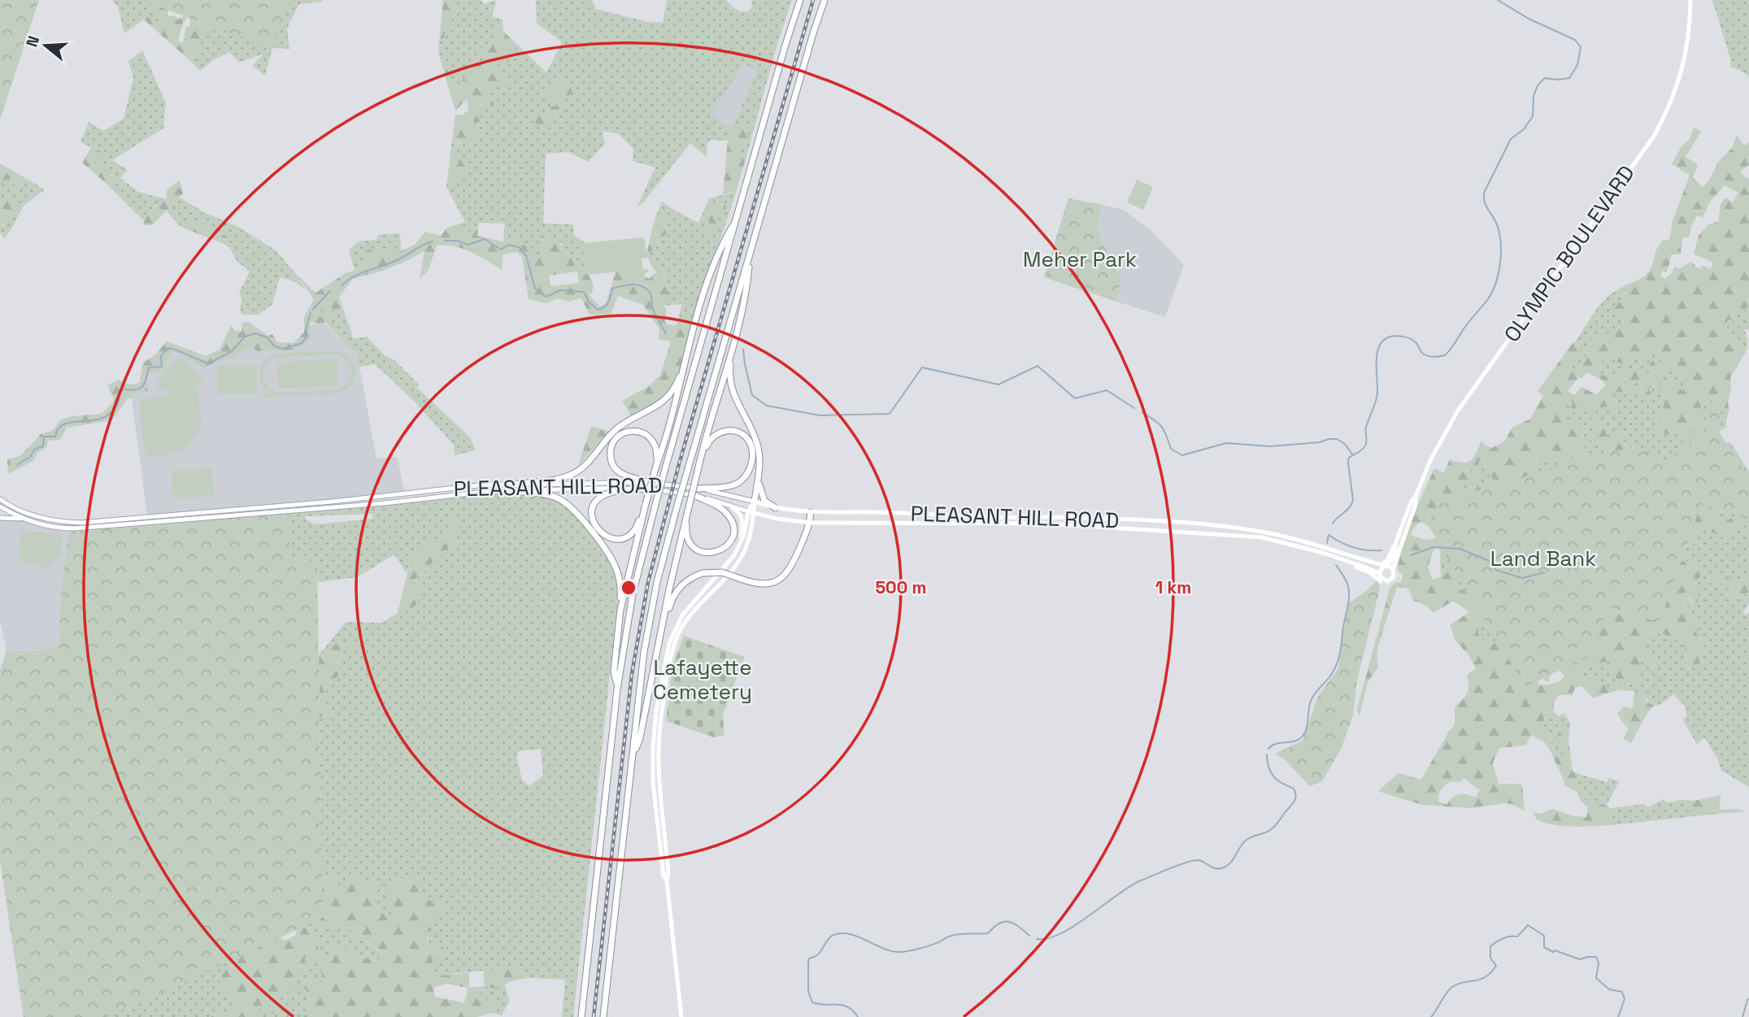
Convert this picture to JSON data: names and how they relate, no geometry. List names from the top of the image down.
{
  "streets": {
    "main road": ["OLYMPIC BOULEVARD", "PLEASANT HILL ROAD"]
  },
  "crossings": [
    ["OLYMPIC BOULEVARD", "PLEASANT HILL ROAD"]
  ],
  "parks": ["Meher Park", "Land Bank", "Lafayette Cemetery"],
  "north": "left",
  "rings": ["500 m", "1 km"]
}
